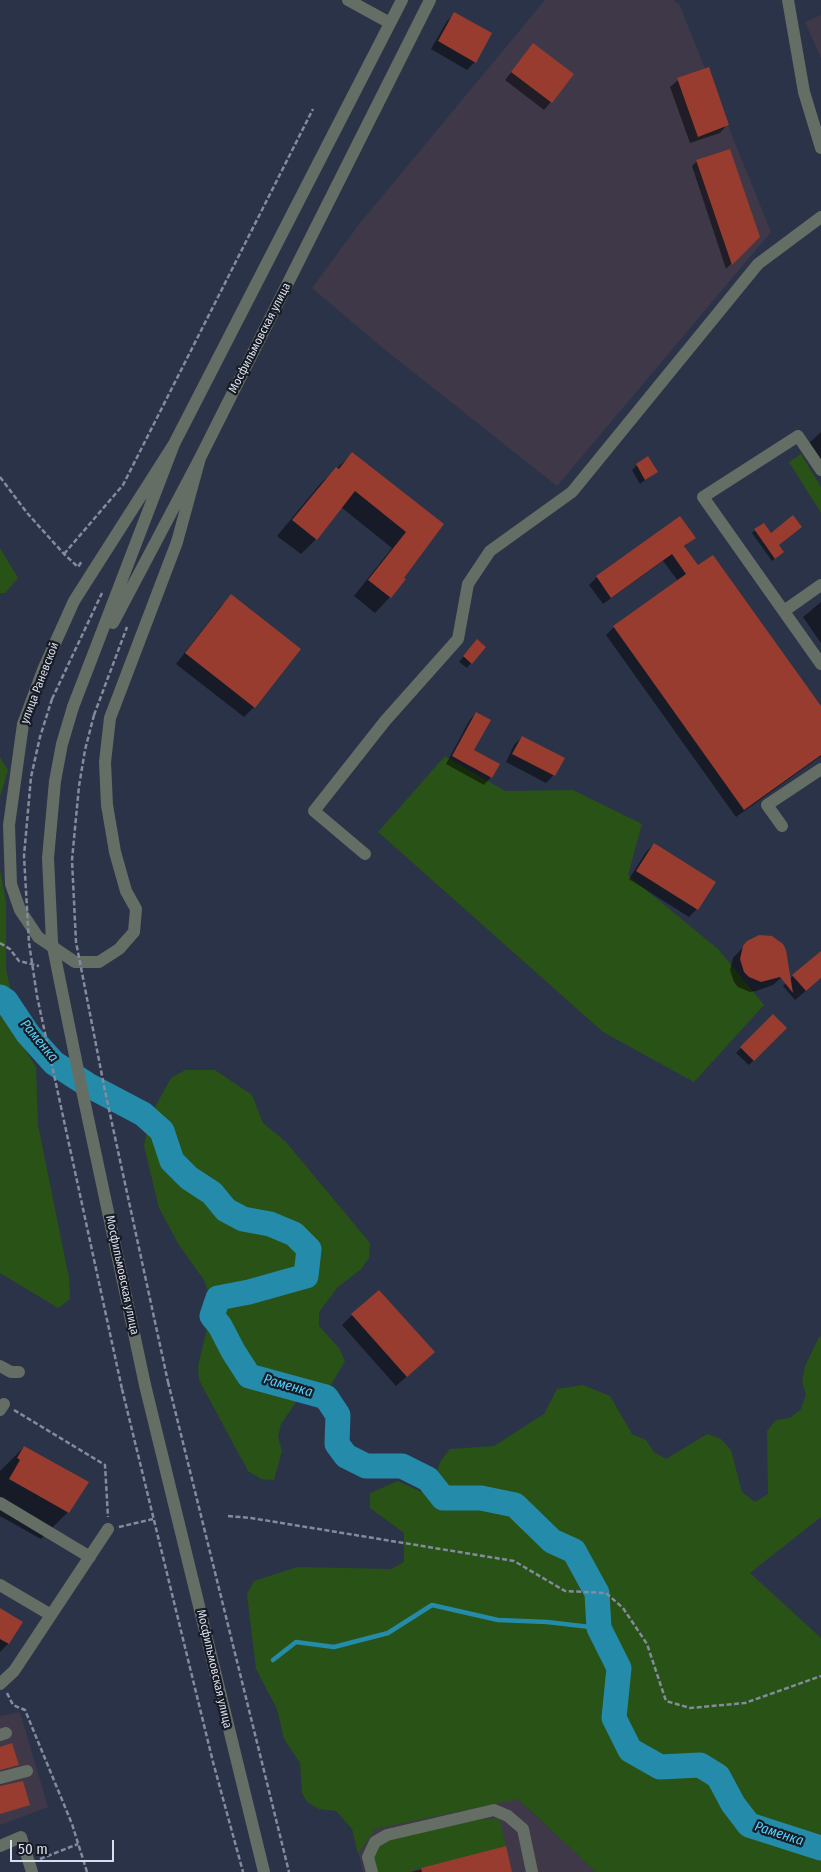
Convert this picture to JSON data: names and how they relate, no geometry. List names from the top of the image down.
{
  "streets": {
    "street": ["Мосфильмовская улица", "улица Раневской"]
  },
  "crossings": [
    ["Мосфильмовская улица", "улица Раневской"]
  ],
  "water": ["Раменка"],
  "scale_bar": "50 m"
}
